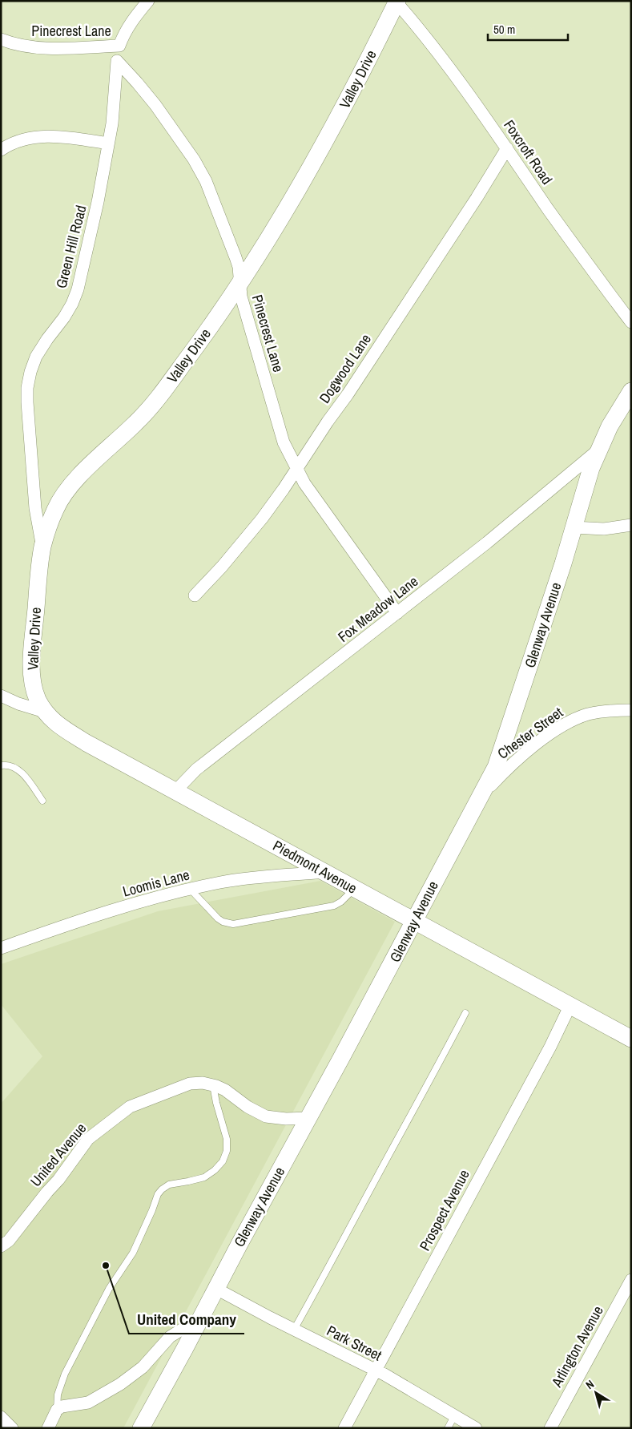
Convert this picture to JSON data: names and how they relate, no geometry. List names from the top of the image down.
{
  "streets": {
    "street": [
      "Pinecrest Lane",
      "Valley Drive",
      "Foxcroft Road",
      "Green Hill Road",
      "Dogwood Lane",
      "Fox Meadow Lane",
      "Glenway Avenue",
      "Chester Street",
      "Piedmont Avenue",
      "Loomis Lane",
      "United Avenue",
      "Prospect Avenue",
      "Park Street",
      "Arlington Avenue"
    ]
  },
  "crossings": [
    ["Pinecrest Lane", "Valley Drive"],
    ["Pinecrest Lane", "Green Hill Road"],
    ["Pinecrest Lane", "Dogwood Lane"],
    ["Pinecrest Lane", "Fox Meadow Lane"],
    ["Valley Drive", "Foxcroft Road"],
    ["Valley Drive", "Green Hill Road"],
    ["Valley Drive", "Piedmont Avenue"],
    ["Foxcroft Road", "Dogwood Lane"],
    ["Fox Meadow Lane", "Glenway Avenue"],
    ["Fox Meadow Lane", "Piedmont Avenue"],
    ["Glenway Avenue", "Chester Street"],
    ["Glenway Avenue", "Piedmont Avenue"],
    ["Glenway Avenue", "United Avenue"],
    ["Glenway Avenue", "Park Street"],
    ["Piedmont Avenue", "Loomis Lane"],
    ["Piedmont Avenue", "Prospect Avenue"],
    ["Prospect Avenue", "Park Street"]
  ],
  "places": ["United Company"],
  "scale_bar": "50 m",
  "north": "top left"
}
